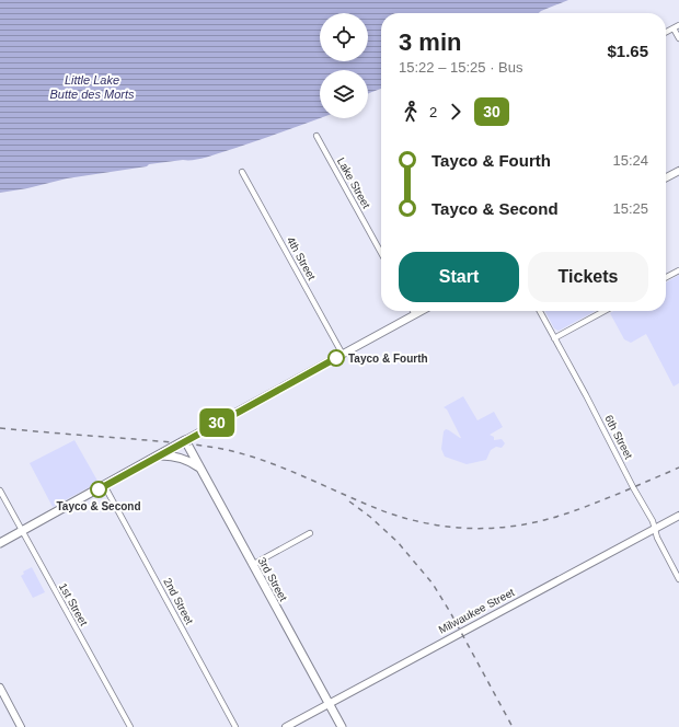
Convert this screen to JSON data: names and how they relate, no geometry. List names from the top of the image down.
{
  "streets": {
    "main road": ["3rd Street"],
    "street": [
      "Lake Street",
      "4th Street",
      "6th Street",
      "2nd Street",
      "1st Street",
      "Milwaukee Street"
    ]
  },
  "crossings": [
    ["6th Street", "Milwaukee Street"],
    ["3rd Street", "Milwaukee Street"]
  ],
  "water": ["Little Lake Butte des Morts"],
  "places": ["Tayco & Fourth", "Tayco & Second"],
  "lines": ["bus line 30"],
  "page": {
    "on_map": "30",
    "heading": ["3 min", "15:22 – 15:25 · Bus", "$1.65"],
    "legs": ["2", "30"],
    "list": [
      {
        "name": "Tayco & Fourth",
        "value": "15:24"
      },
      {
        "name": "Tayco & Second",
        "value": "15:25"
      }
    ],
    "buttons": ["Start", "Tickets"]
  }
}
